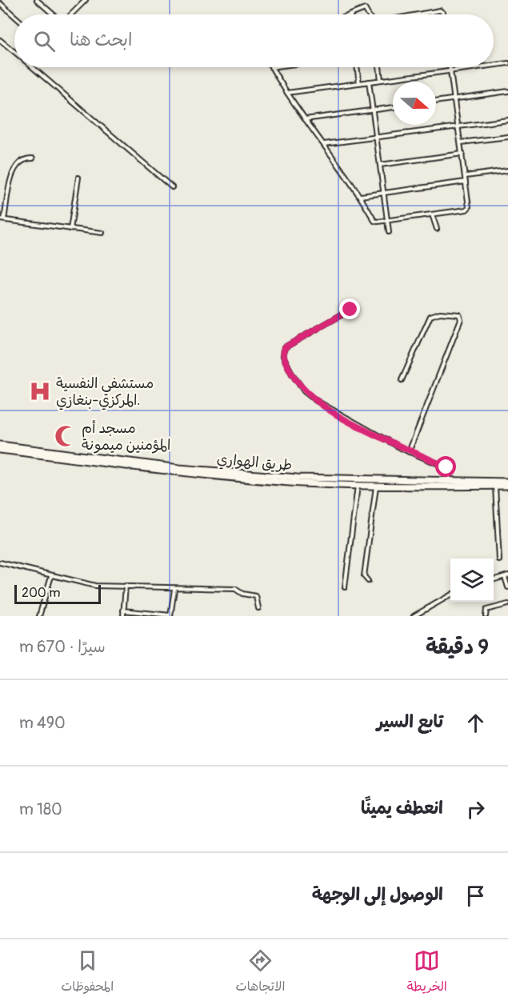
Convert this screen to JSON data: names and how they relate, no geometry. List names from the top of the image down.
{
  "streets": {
    "highway": ["طريق الهواري"]
  },
  "places": {
    "hospital": ["مستشفي النفسية المركزي-بنغازي."],
    "mosque": ["مسجد أم المؤمنين ميمونة"]
  },
  "scale_bar": "200 m",
  "north": "right",
  "page": {
    "search": "ابحث هنا",
    "scale": "200 m",
    "heading": ["9 دقيقة", "سيرًا · 670 m"],
    "list": [
      ["تابع السير", "490 m"],
      ["انعطف يمينًا", "180 m"],
      "الوصول إلى الوجهة"
    ],
    "nav": ["الخريطة", "الاتجاهات", "المحفوظات"]
  }
}
